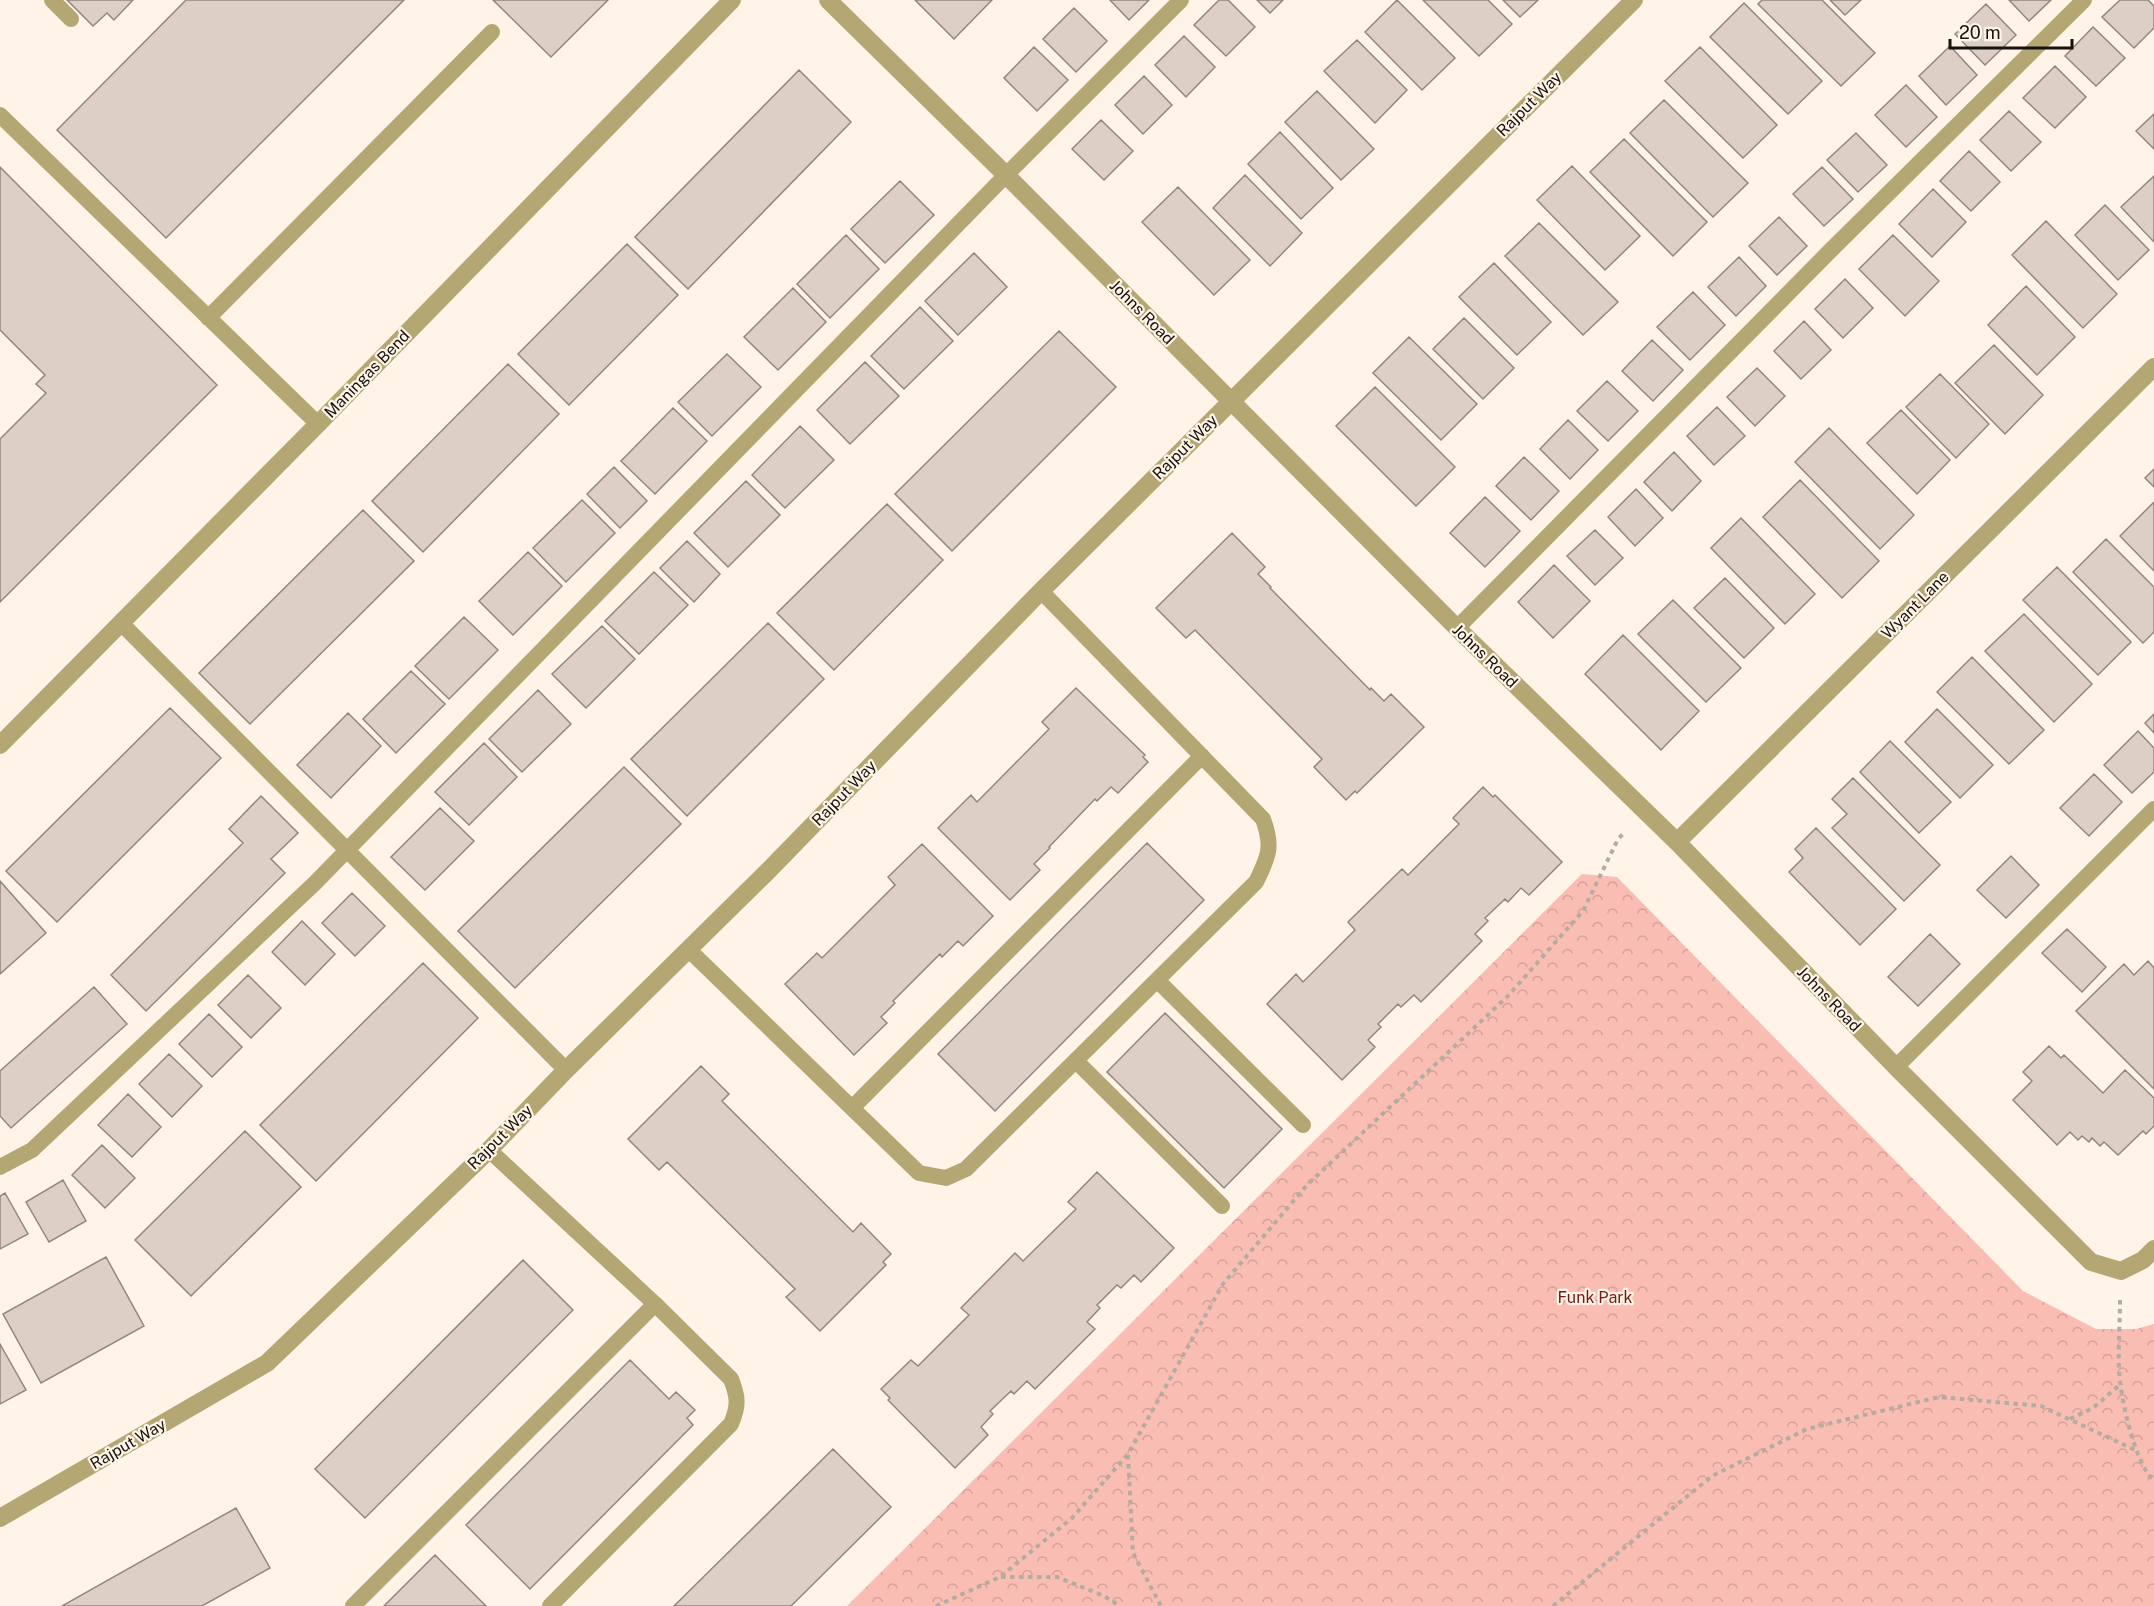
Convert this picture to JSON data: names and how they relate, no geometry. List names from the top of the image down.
{
  "streets": {
    "street": [
      "Rajput Way",
      "Johns Road",
      "Maningas Bend",
      "Wyant Lane"
    ]
  },
  "crossings": [
    ["Rajput Way", "Johns Road"],
    ["Johns Road", "Wyant Lane"]
  ],
  "parks": ["Funk Park"],
  "scale_bar": "20 m"
}
